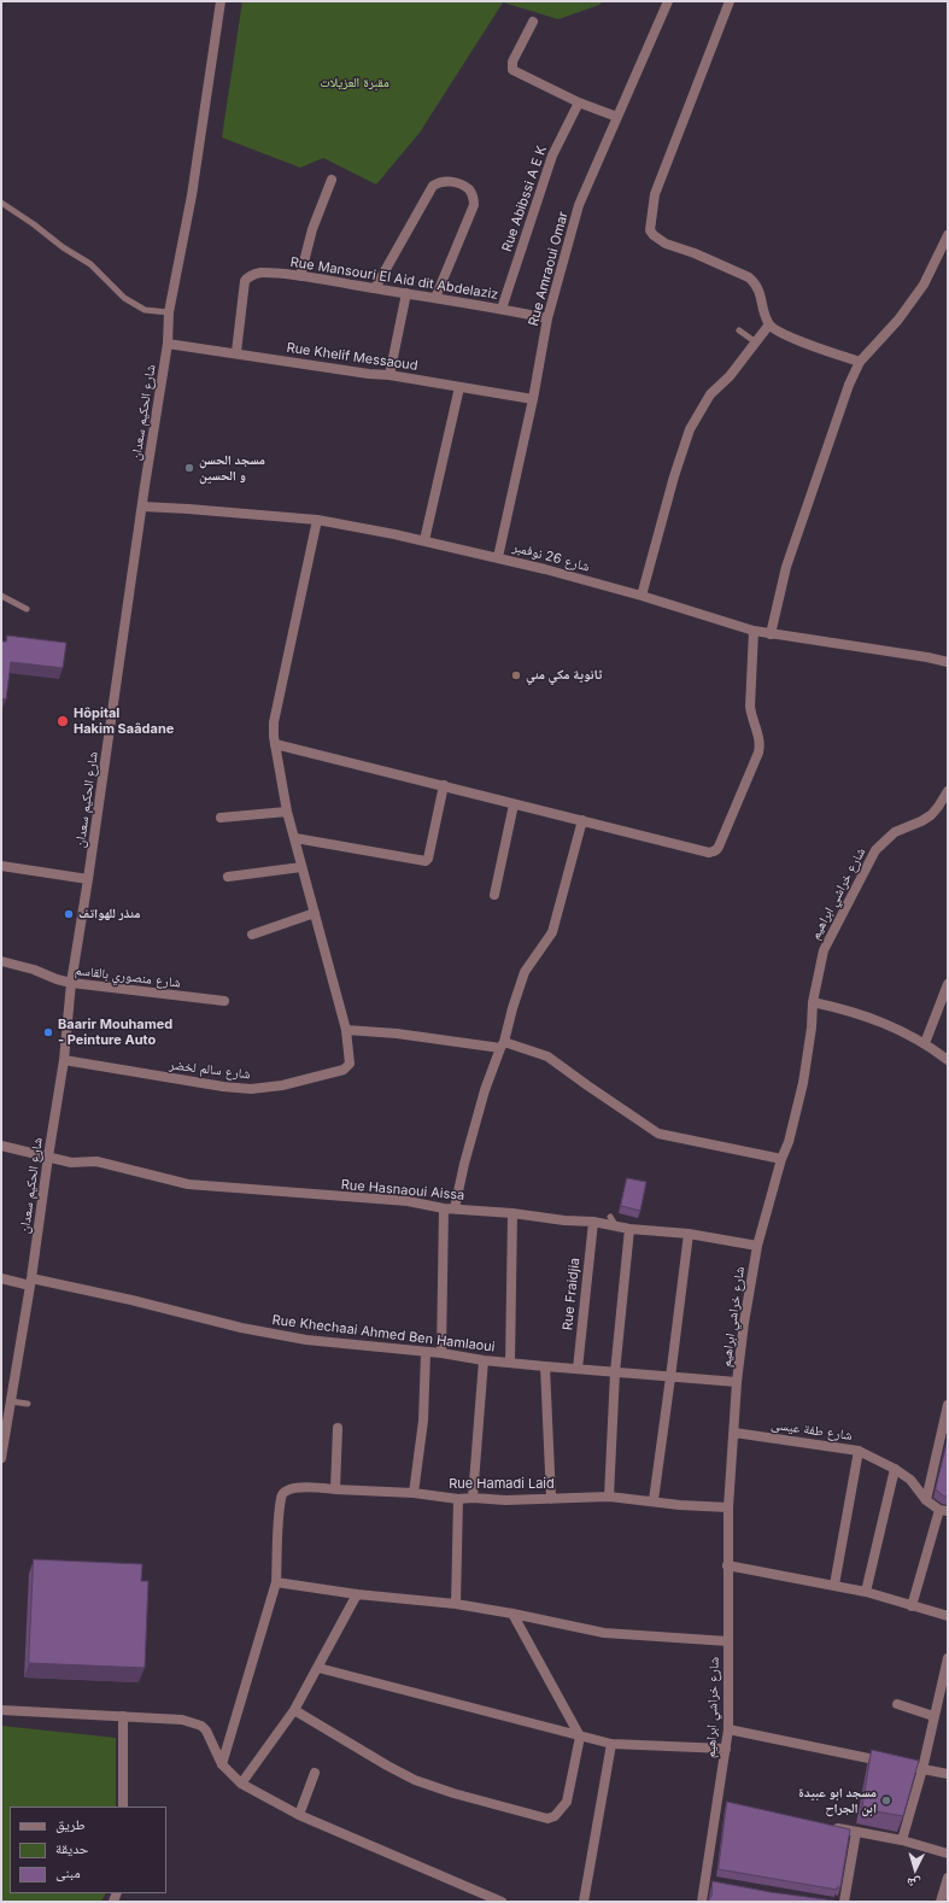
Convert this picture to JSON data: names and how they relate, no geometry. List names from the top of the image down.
{
  "streets": {
    "street": [
      "Rue Abibssi A E K",
      "Rue Amraoui Omar",
      "Rue Mansouri El Aid dit Abdelaziz",
      "Rue Khelif Messaoud",
      "شارع الحكيم سعدان",
      "شارع 26 نوفمبر",
      "شارع خراشي ابراهيم",
      "شارع منصوري بالقاسم",
      "شارع سالم لخضر",
      "Rue Hasnaoui Aissa",
      "Rue Fraidjia",
      "Rue Khechaai Ahmed Ben Hamlaoui",
      "شارع طفة عيسى",
      "Rue Hamadi Laid"
    ]
  },
  "crossings": [
    ["Rue Abibssi A E K", "Rue Mansouri El Aid dit Abdelaziz"],
    ["Rue Amraoui Omar", "Rue Mansouri El Aid dit Abdelaziz"],
    ["Rue Amraoui Omar", "Rue Khelif Messaoud"],
    ["Rue Amraoui Omar", "شارع 26 نوفمبر"],
    ["Rue Mansouri El Aid dit Abdelaziz", "Rue Khelif Messaoud"],
    ["Rue Khelif Messaoud", "شارع الحكيم سعدان"],
    ["شارع الحكيم سعدان", "شارع 26 نوفمبر"],
    ["شارع الحكيم سعدان", "شارع منصوري بالقاسم"],
    ["شارع الحكيم سعدان", "شارع سالم لخضر"],
    ["شارع الحكيم سعدان", "Rue Hasnaoui Aissa"],
    ["شارع الحكيم سعدان", "Rue Khechaai Ahmed Ben Hamlaoui"],
    ["شارع خراشي ابراهيم", "Rue Hasnaoui Aissa"],
    ["شارع خراشي ابراهيم", "Rue Khechaai Ahmed Ben Hamlaoui"],
    ["شارع خراشي ابراهيم", "شارع طفة عيسى"],
    ["شارع خراشي ابراهيم", "Rue Hamadi Laid"],
    ["Rue Hasnaoui Aissa", "Rue Fraidjia"],
    ["Rue Fraidjia", "Rue Khechaai Ahmed Ben Hamlaoui"]
  ],
  "parks": ["مقبرة العزيلات"],
  "places": [
    "مسجد الحسن و الحسين",
    "ثانوية مكي مني",
    "Hôpital Hakim Saâdane",
    "منذر للهواتف",
    "Baarir Mouhamed - Peinture Auto",
    "مسجد ابو عبيدة ابن الجراح"
  ],
  "legend": ["طريق", "حديقة", "مبنى"],
  "north": "bottom"
}
